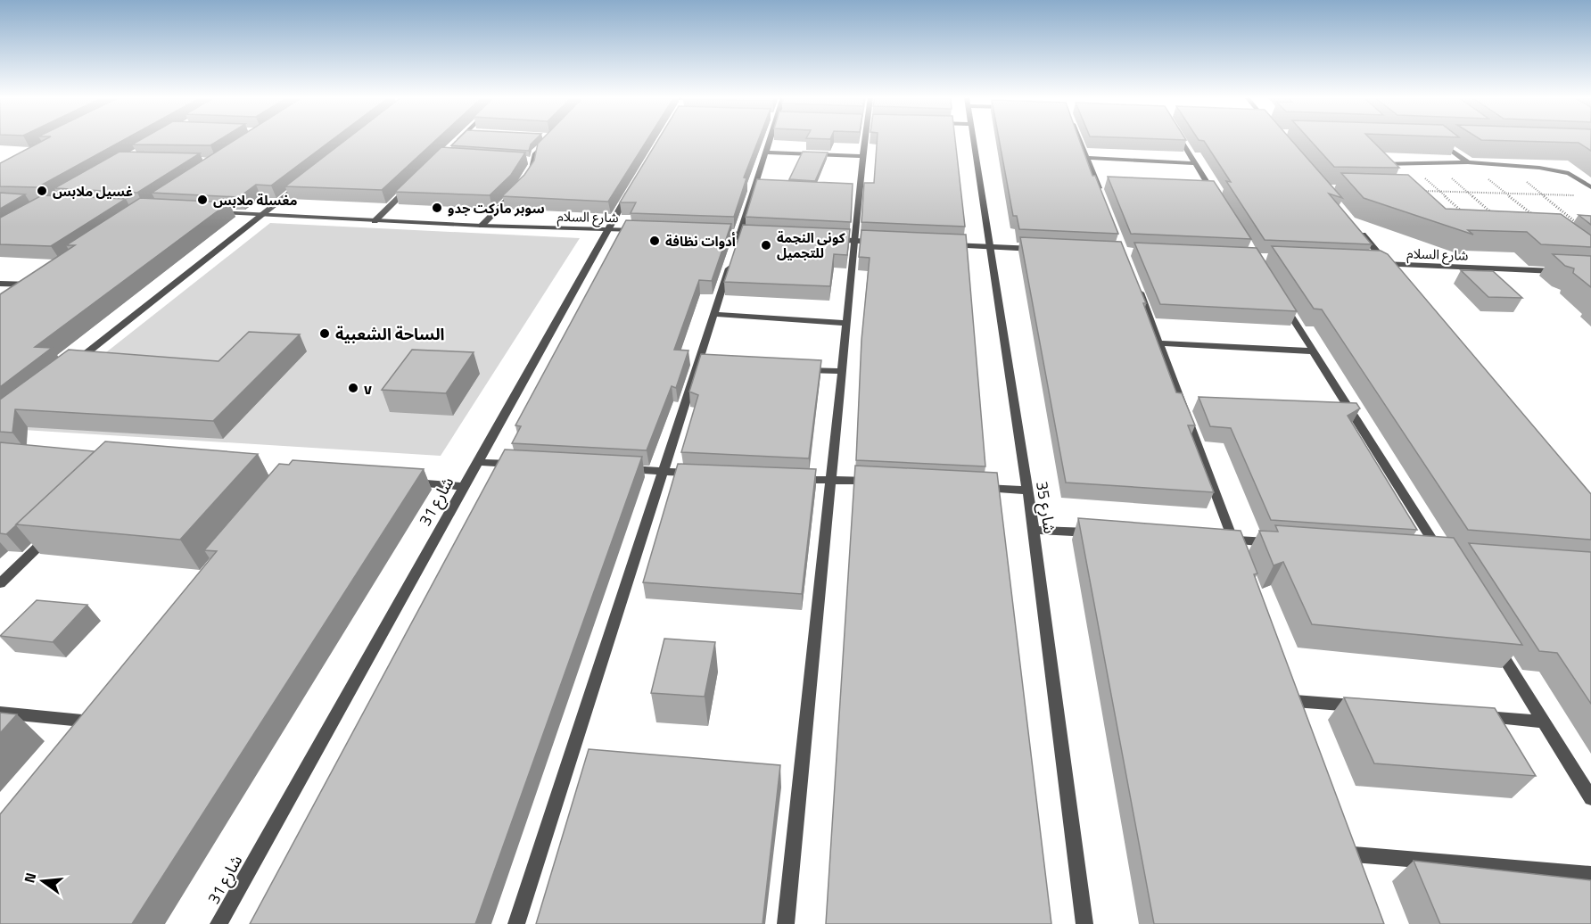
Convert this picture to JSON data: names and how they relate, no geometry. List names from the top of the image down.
{
  "streets": {
    "street": ["شارع السلام", "شارع 31", "شارع 35"]
  },
  "crossings": [
    ["شارع السلام", "شارع 31"]
  ],
  "places": [
    "غسيل ملابس",
    "مغسلة ملابس",
    "سوبر ماركت جدو",
    "أدوات نظافة",
    "كوني النجمة للتجميل",
    "الساحة الشعبية",
    "v"
  ],
  "north": "left"
}
